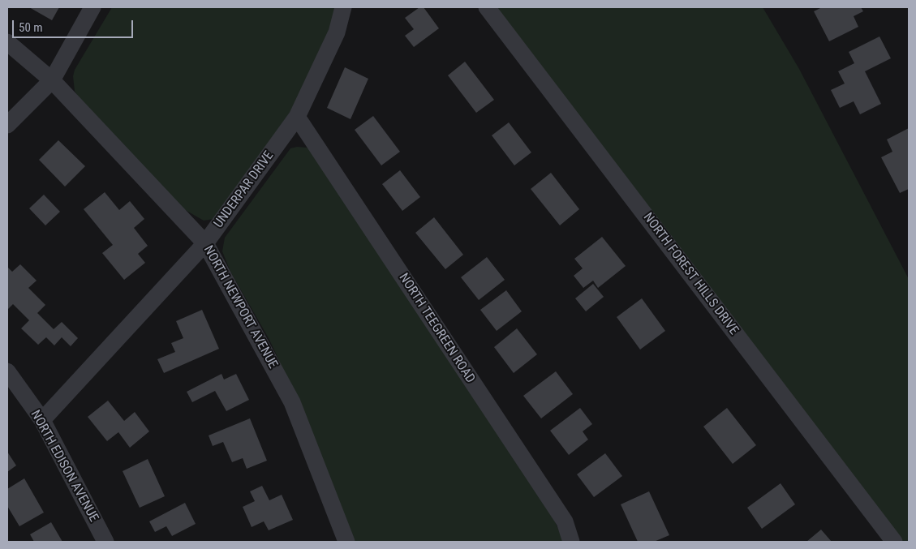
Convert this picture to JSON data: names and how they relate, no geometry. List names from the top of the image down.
{
  "streets": {
    "street": [
      "UNDERPAR DRIVE",
      "NORTH FOREST HILLS DRIVE",
      "NORTH NEWPORT AVENUE",
      "NORTH TEEGREEN ROAD",
      "NORTH EDISON AVENUE"
    ]
  },
  "crossings": [
    ["UNDERPAR DRIVE", "NORTH NEWPORT AVENUE"],
    ["UNDERPAR DRIVE", "NORTH TEEGREEN ROAD"],
    ["UNDERPAR DRIVE", "NORTH EDISON AVENUE"]
  ],
  "scale_bar": "50 m"
}
